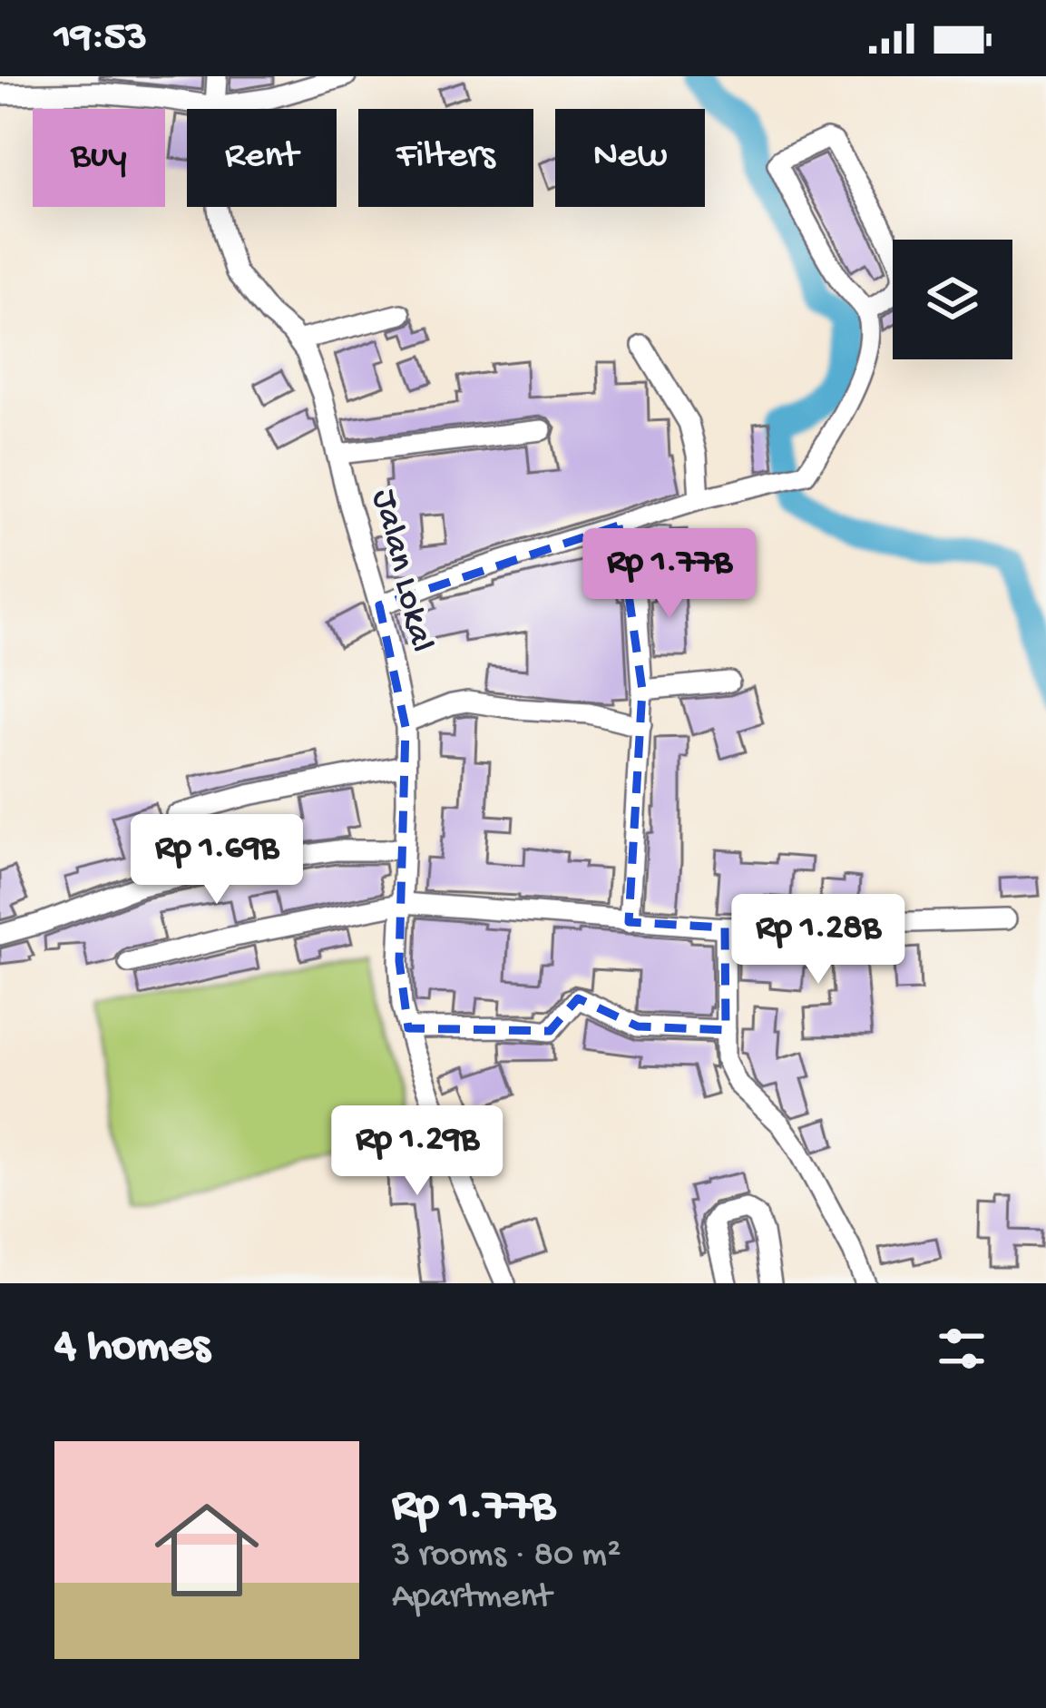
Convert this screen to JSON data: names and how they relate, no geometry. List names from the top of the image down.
{
  "streets": {
    "street": ["Jalan Lokal"]
  },
  "page": {
    "status": "19:53",
    "chip": [
      "Buy",
      "Rent",
      "Filters",
      "New"
    ],
    "price": [
      "Rp 1.77B",
      "Rp 1.69B",
      "Rp 1.28B",
      "Rp 1.29B"
    ],
    "heading": "4 homes",
    "list": [
      {
        "name": "Rp 1.77B",
        "note": "3 rooms · 80 m² · Apartment"
      }
    ]
  }
}
